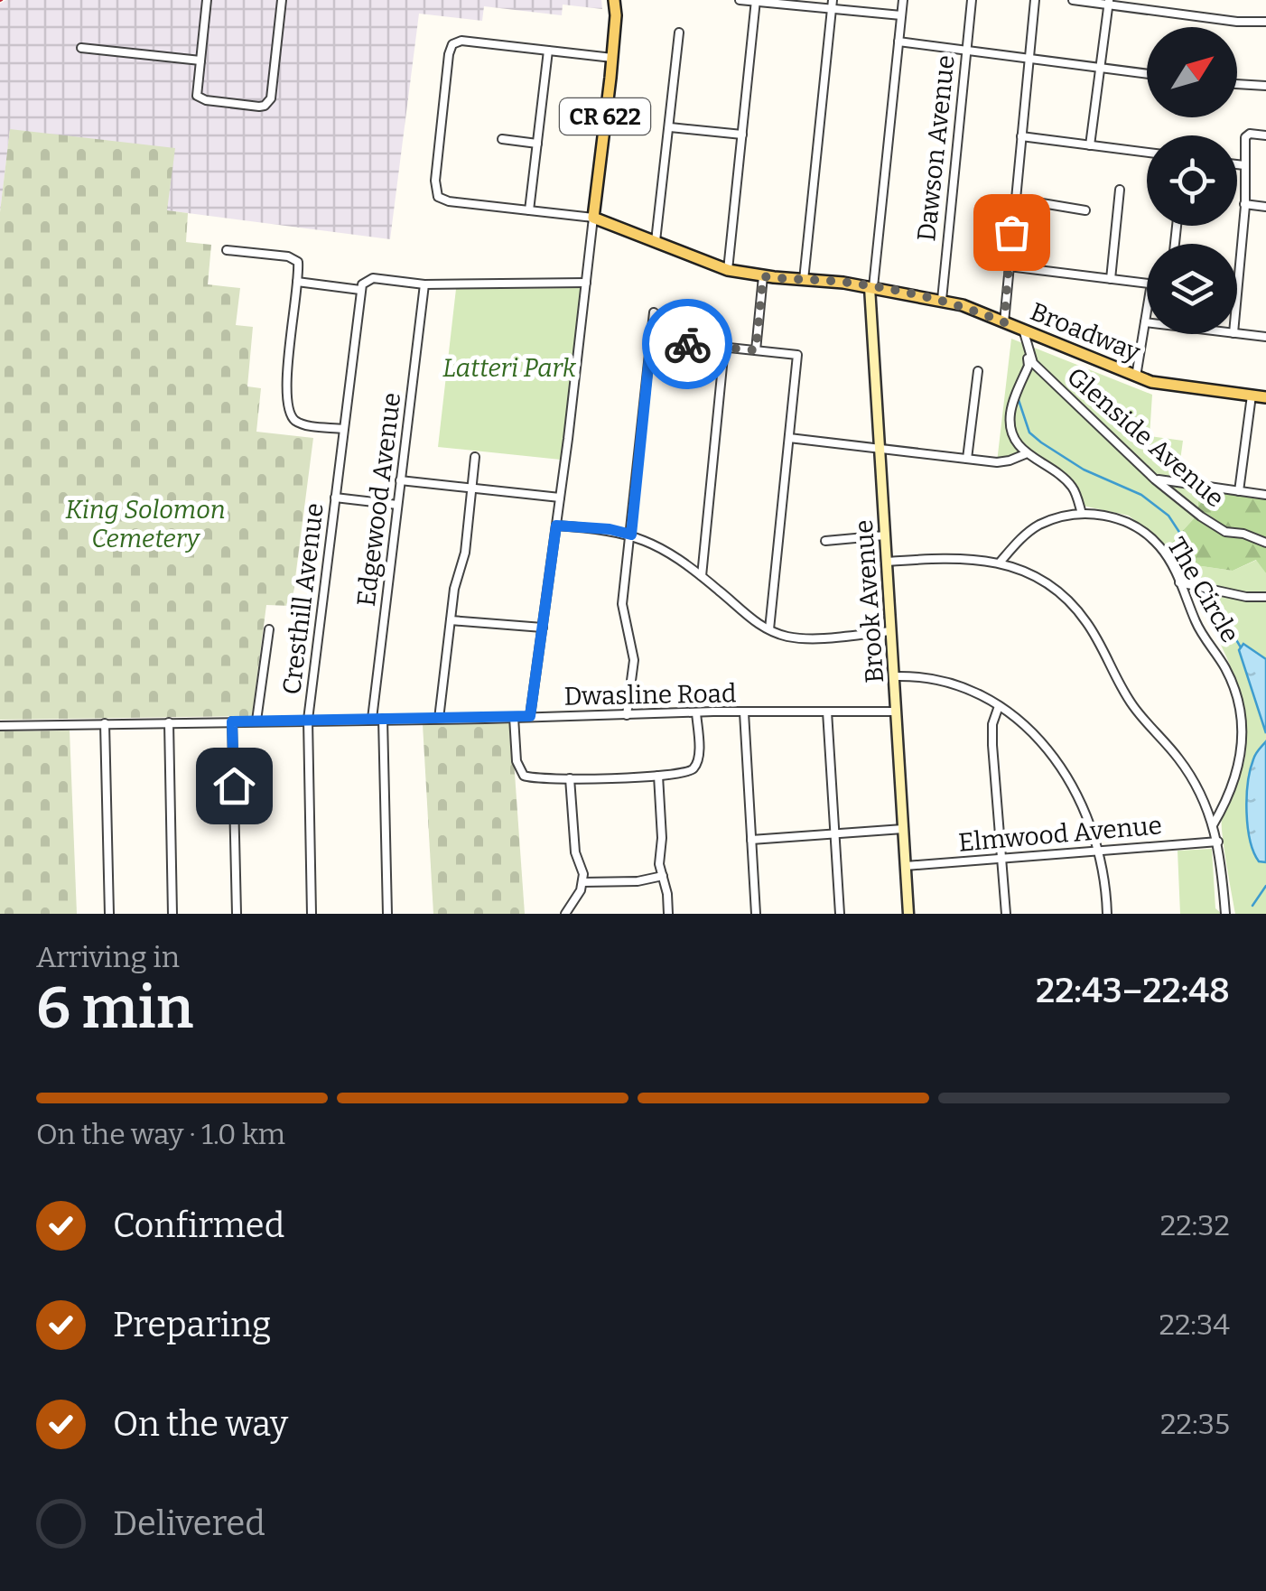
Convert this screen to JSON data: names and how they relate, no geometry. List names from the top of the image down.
{
  "streets": {
    "main road": ["CR 622", "Broadway", "Brook Avenue"],
    "street": [
      "Dawson Avenue",
      "Glenside Avenue",
      "Edgewood Avenue",
      "The Circle",
      "Cresthill Avenue",
      "Dwasline Road",
      "Elmwood Avenue"
    ]
  },
  "crossings": [
    ["CR 622", "Broadway"],
    ["Dawson Avenue", "Broadway"],
    ["Broadway", "Glenside Avenue"],
    ["Broadway", "Brook Avenue"],
    ["Edgewood Avenue", "Dwasline Road"],
    ["Cresthill Avenue", "Dwasline Road"],
    ["Brook Avenue", "Dwasline Road"],
    ["Brook Avenue", "Elmwood Avenue"]
  ],
  "parks": ["Latteri Park", "King Solomon Cemetery"],
  "north": "top right",
  "page": {
    "heading": ["6 min", "Arriving in", "22:43–22:48"],
    "bar": "On the way · 1.0 km",
    "list": [
      ["Confirmed", "22:32"],
      ["Preparing", "22:34"],
      ["On the way", "22:35"],
      "Delivered"
    ]
  }
}
